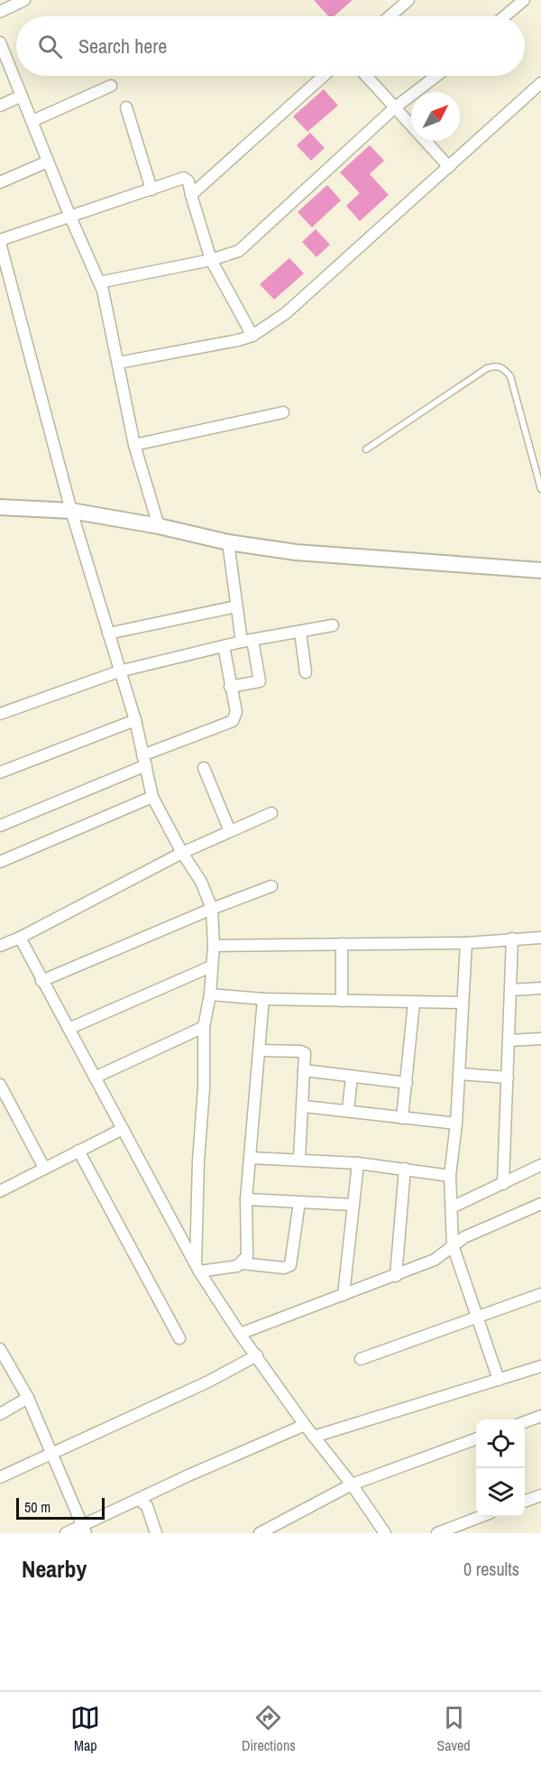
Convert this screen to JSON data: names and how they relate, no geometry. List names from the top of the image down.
{
  "scale_bar": "50 m",
  "north": "top right",
  "page": {
    "search": "Search here",
    "scale": "50 m",
    "heading": ["Nearby", "0 results"],
    "nav": ["Map", "Directions", "Saved"]
  }
}
